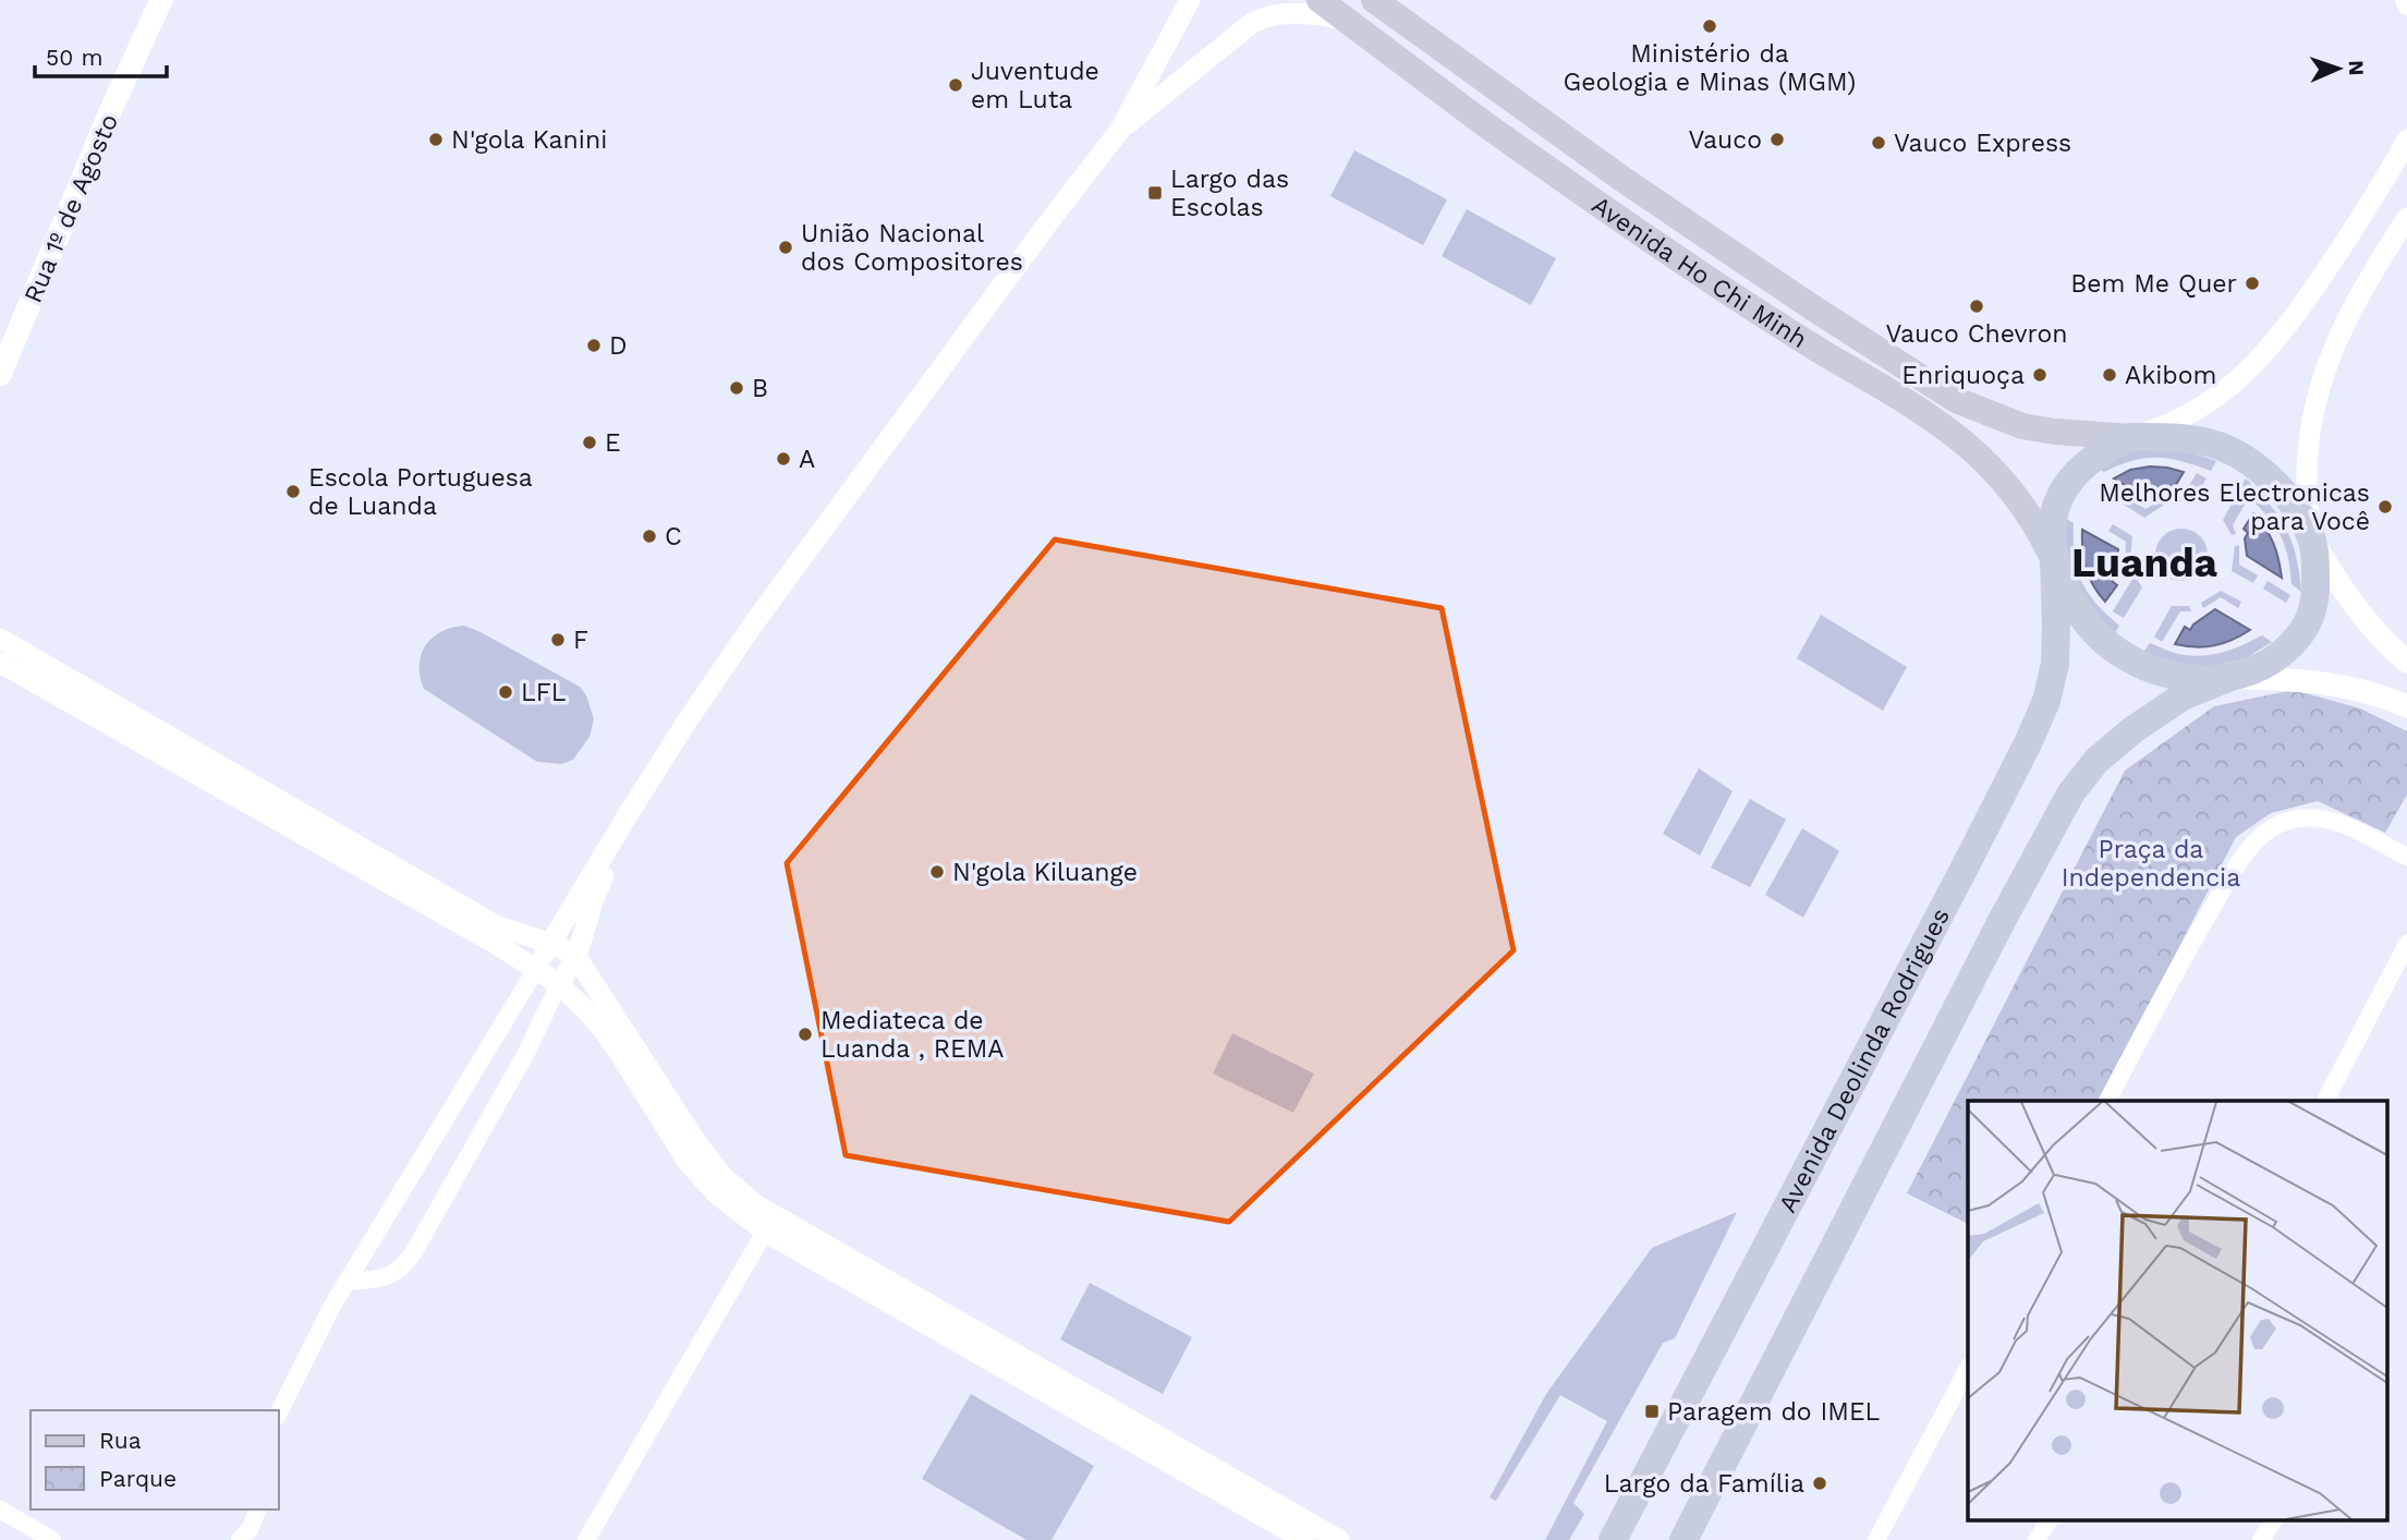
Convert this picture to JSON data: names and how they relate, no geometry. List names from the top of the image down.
{
  "streets": {
    "highway": ["Avenida Deolinda Rodrigues"],
    "main road": ["Rua 1º de Agosto", "Avenida Ho Chi Minh"]
  },
  "crossings": [
    ["Avenida Ho Chi Minh", "Avenida Deolinda Rodrigues"]
  ],
  "districts": ["Luanda"],
  "parks": ["Praça da Independencia"],
  "places": {
    "other": [
      "Ministério da Geologia e Minas (MGM)",
      "Juventude em Luta",
      "N'gola Kanini",
      "Vauco",
      "Vauco Express",
      "União Nacional dos Compositores",
      "Bem Me Quer",
      "Vauco Chevron",
      "D",
      "Enriquoça",
      "Akibom",
      "B",
      "E",
      "A",
      "Escola Portuguesa de Luanda",
      "Melhores Electronicas para Você",
      "C",
      "F",
      "LFL",
      "N'gola Kiluange",
      "Mediateca de Luanda , REMA",
      "Largo da Família"
    ],
    "transit": ["Largo das Escolas", "Paragem do IMEL"]
  },
  "legend": ["Rua", "Parque"],
  "scale_bar": "50 m",
  "north": "right"
}
